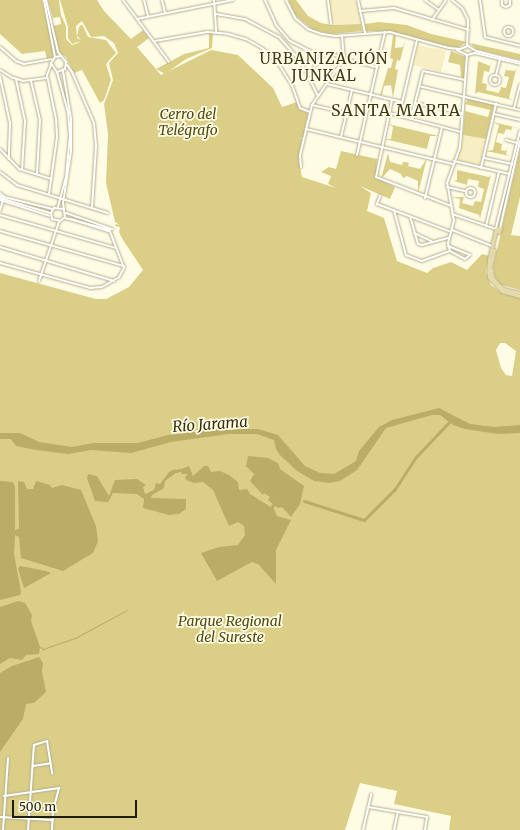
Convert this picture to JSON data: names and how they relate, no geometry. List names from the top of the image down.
{
  "districts": ["URBANIZACIÓN JUNKAL", "SANTA MARTA"],
  "water": ["Río Jarama"],
  "parks": ["Cerro del Telégrafo", "Parque Regional del Sureste"],
  "scale_bar": "500 m"
}
